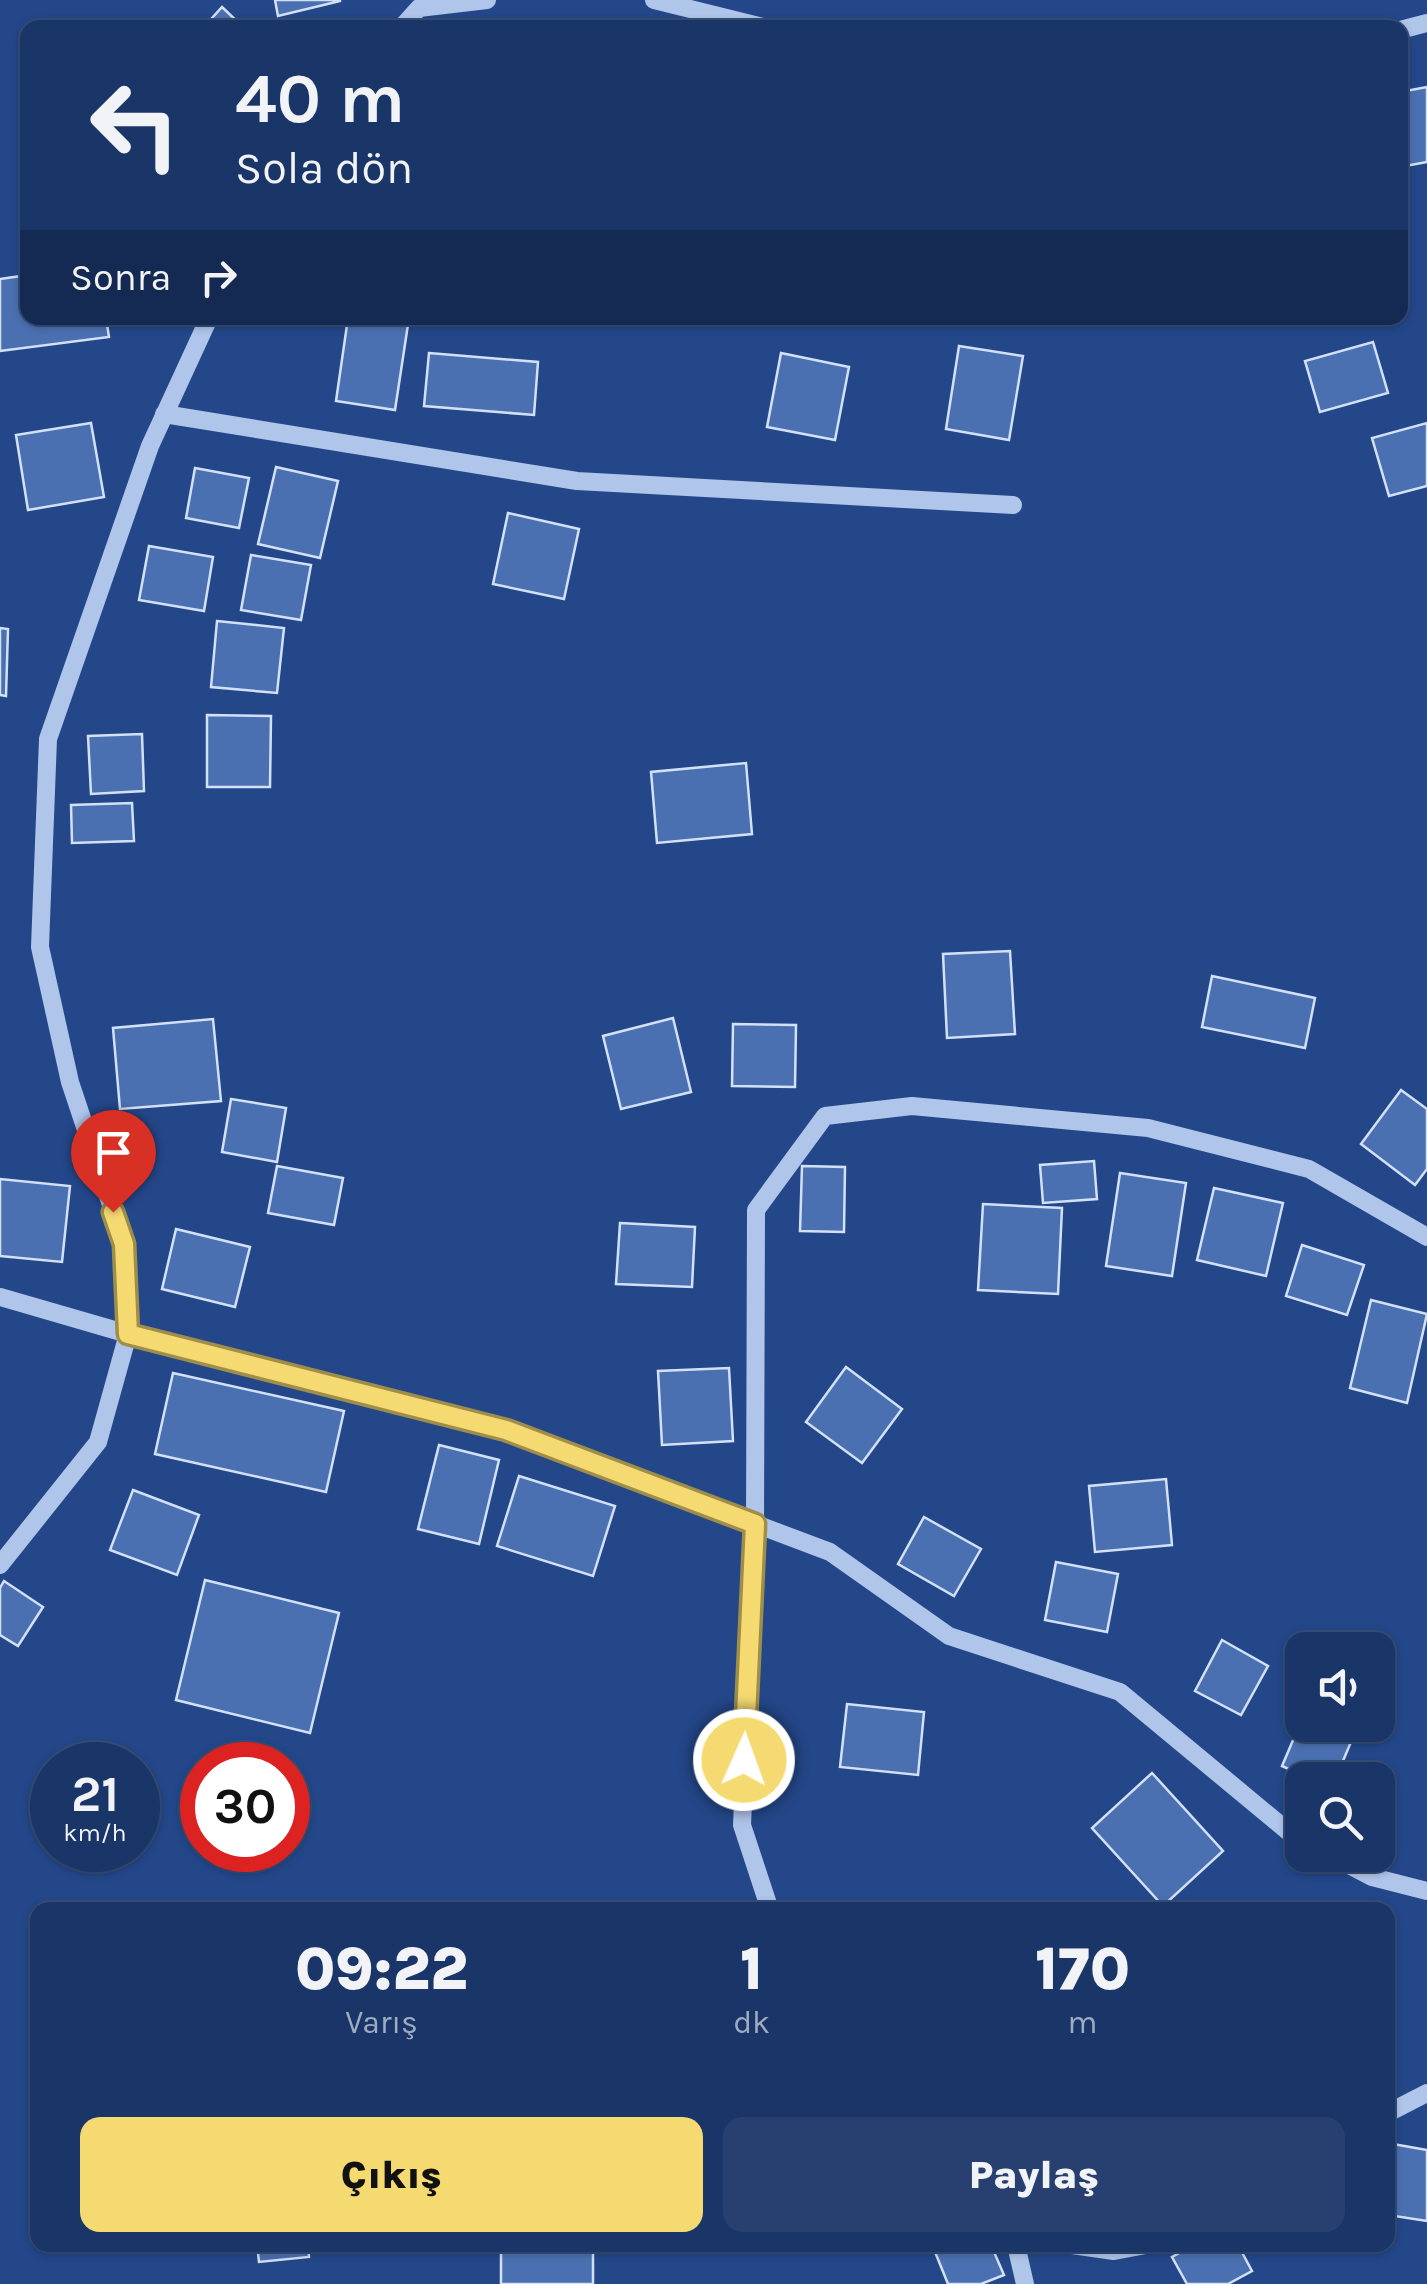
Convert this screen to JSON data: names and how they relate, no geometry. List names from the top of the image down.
{
  "page": {
    "turn": ["40 m", "Sola dön"],
    "then": "Sonra",
    "speed": "21 km/h",
    "limit": "30",
    "eta": [
      "09:22",
      "Varış",
      "1",
      "dk",
      "170",
      "m"
    ],
    "buttons": ["Çıkış", "Paylaş"]
  }
}
